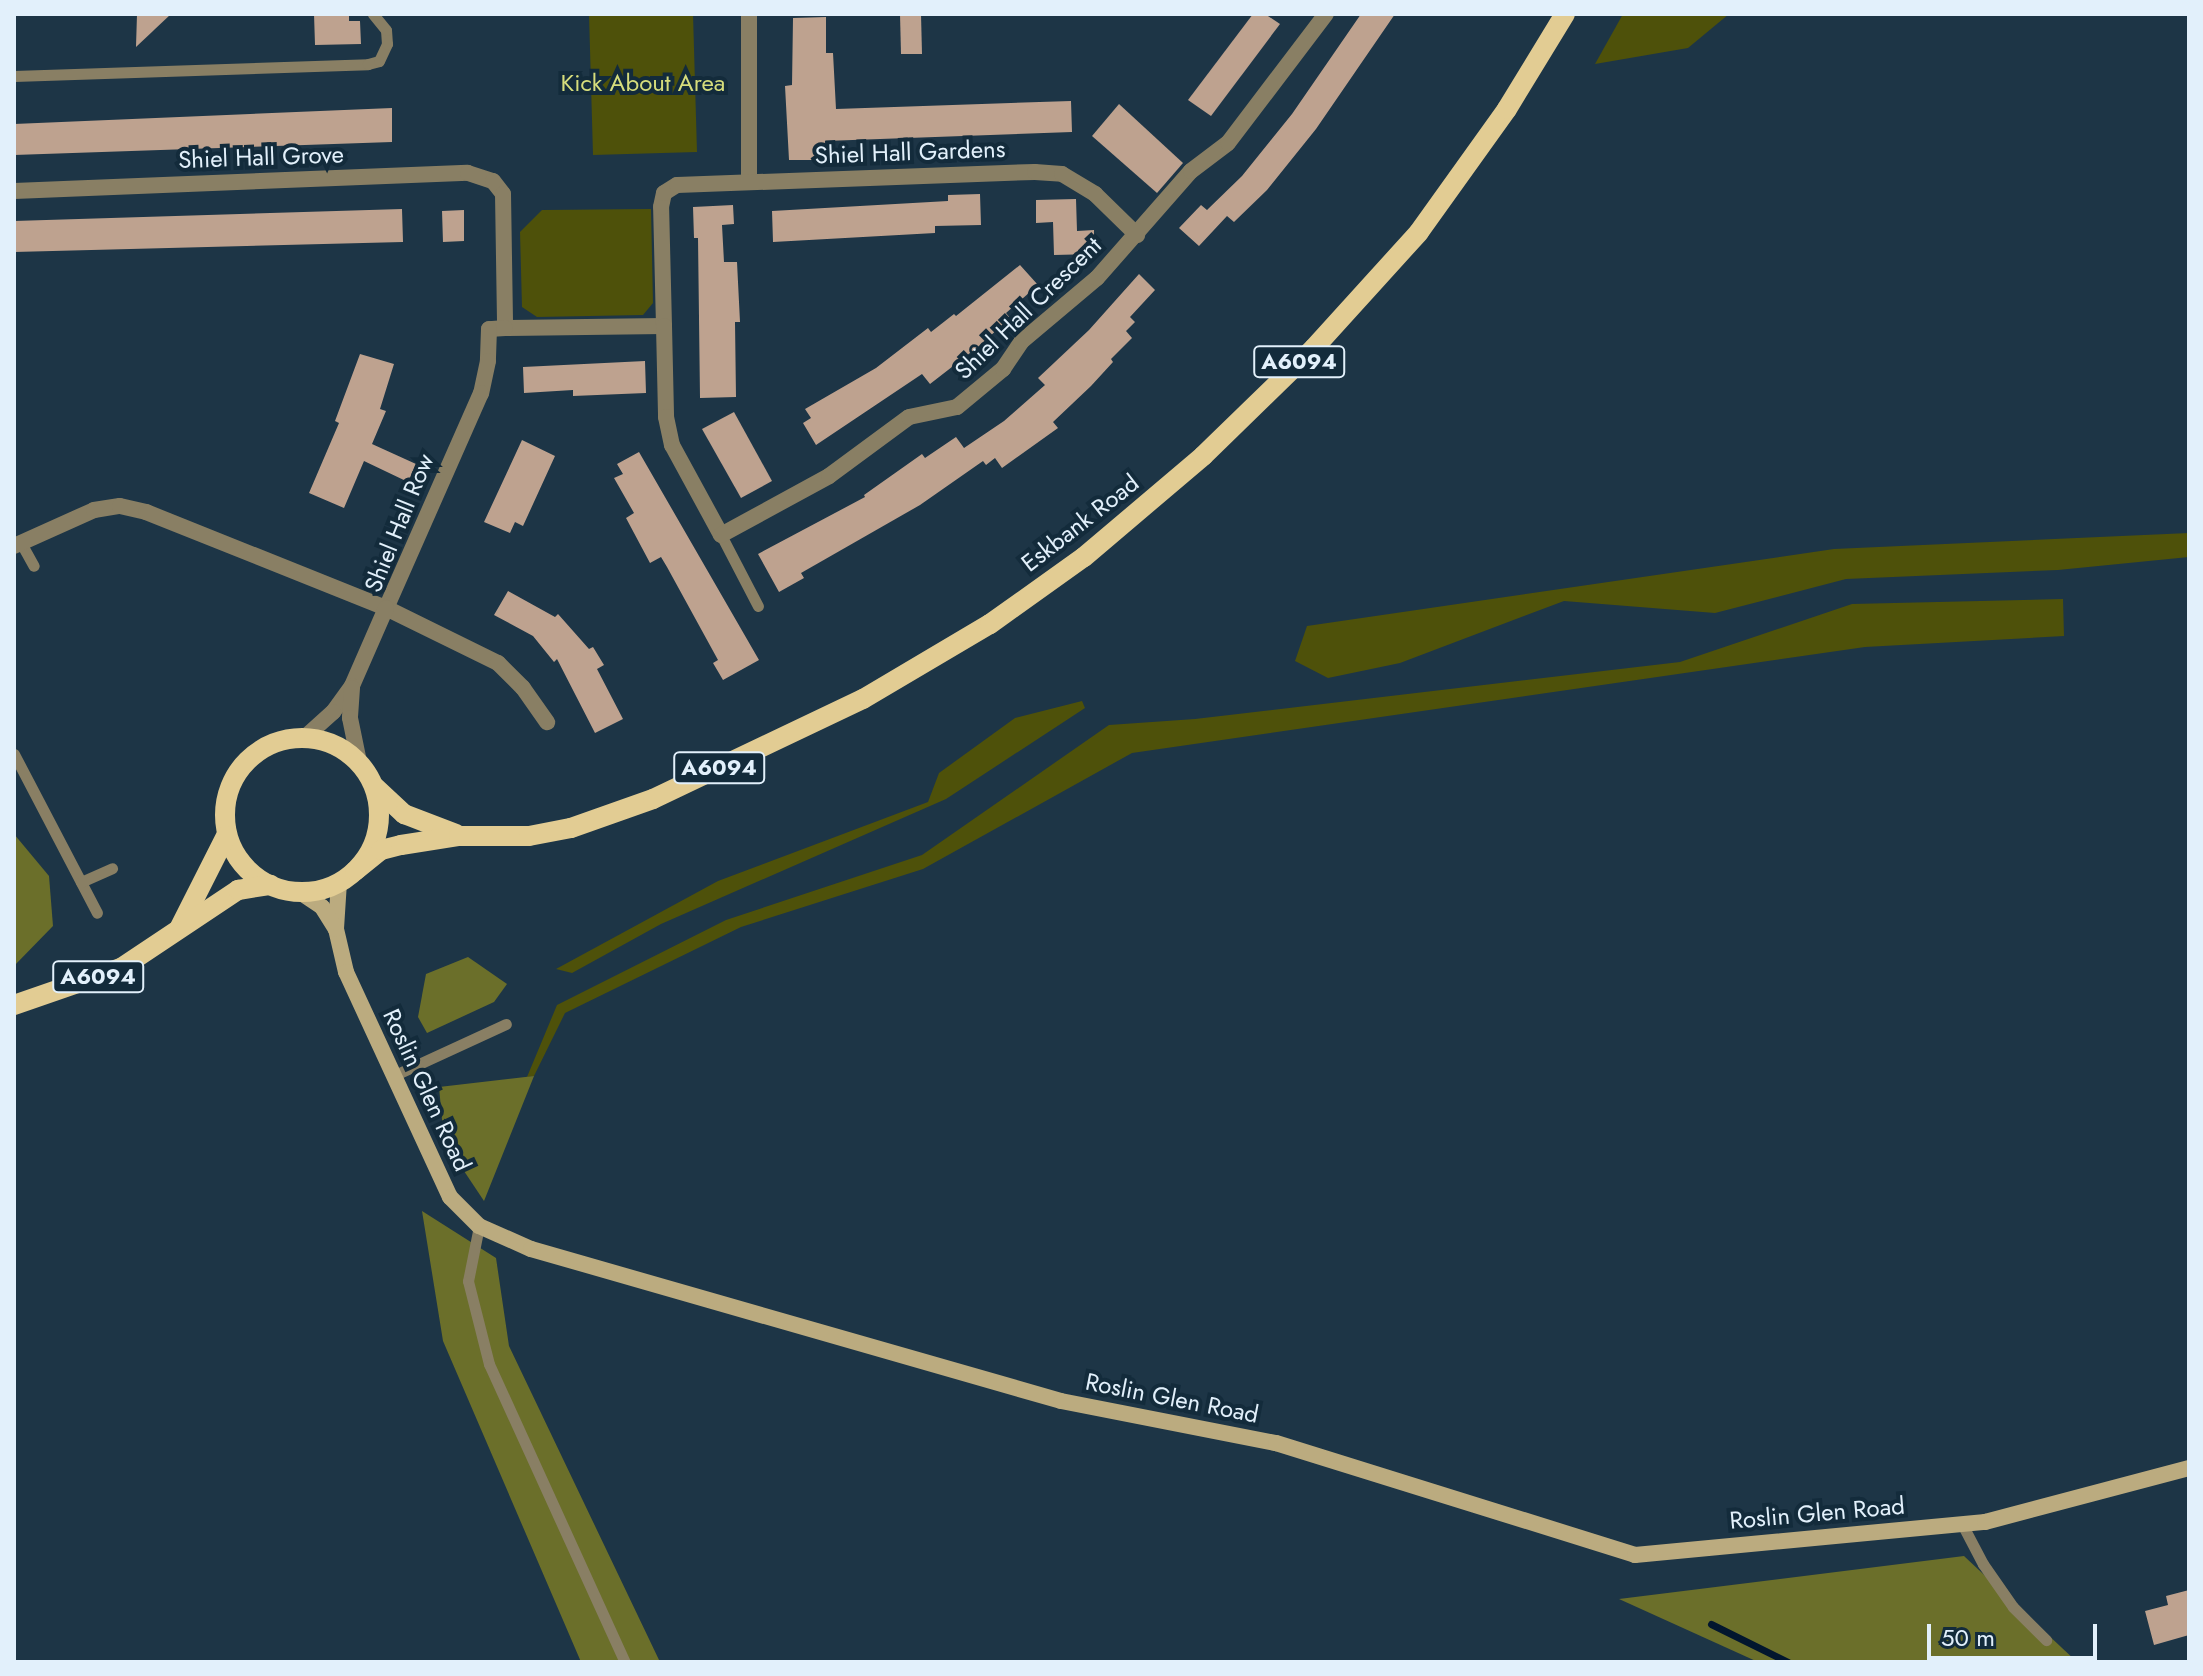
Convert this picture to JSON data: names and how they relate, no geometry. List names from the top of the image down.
{
  "streets": {
    "main road": ["A6094", "Eskbank Road", "Roslin Glen Road"],
    "street": [
      "Shiel Hall Gardens",
      "Shiel Hall Grove",
      "Shiel Hall Crescent",
      "Shiel Hall Row"
    ]
  },
  "crossings": [
    ["Shiel Hall Gardens", "Shiel Hall Crescent"],
    ["Shiel Hall Grove", "Shiel Hall Row"],
    ["Eskbank Road", "Roslin Glen Road"]
  ],
  "parks": ["Kick About Area"],
  "scale_bar": "50 m"
}
